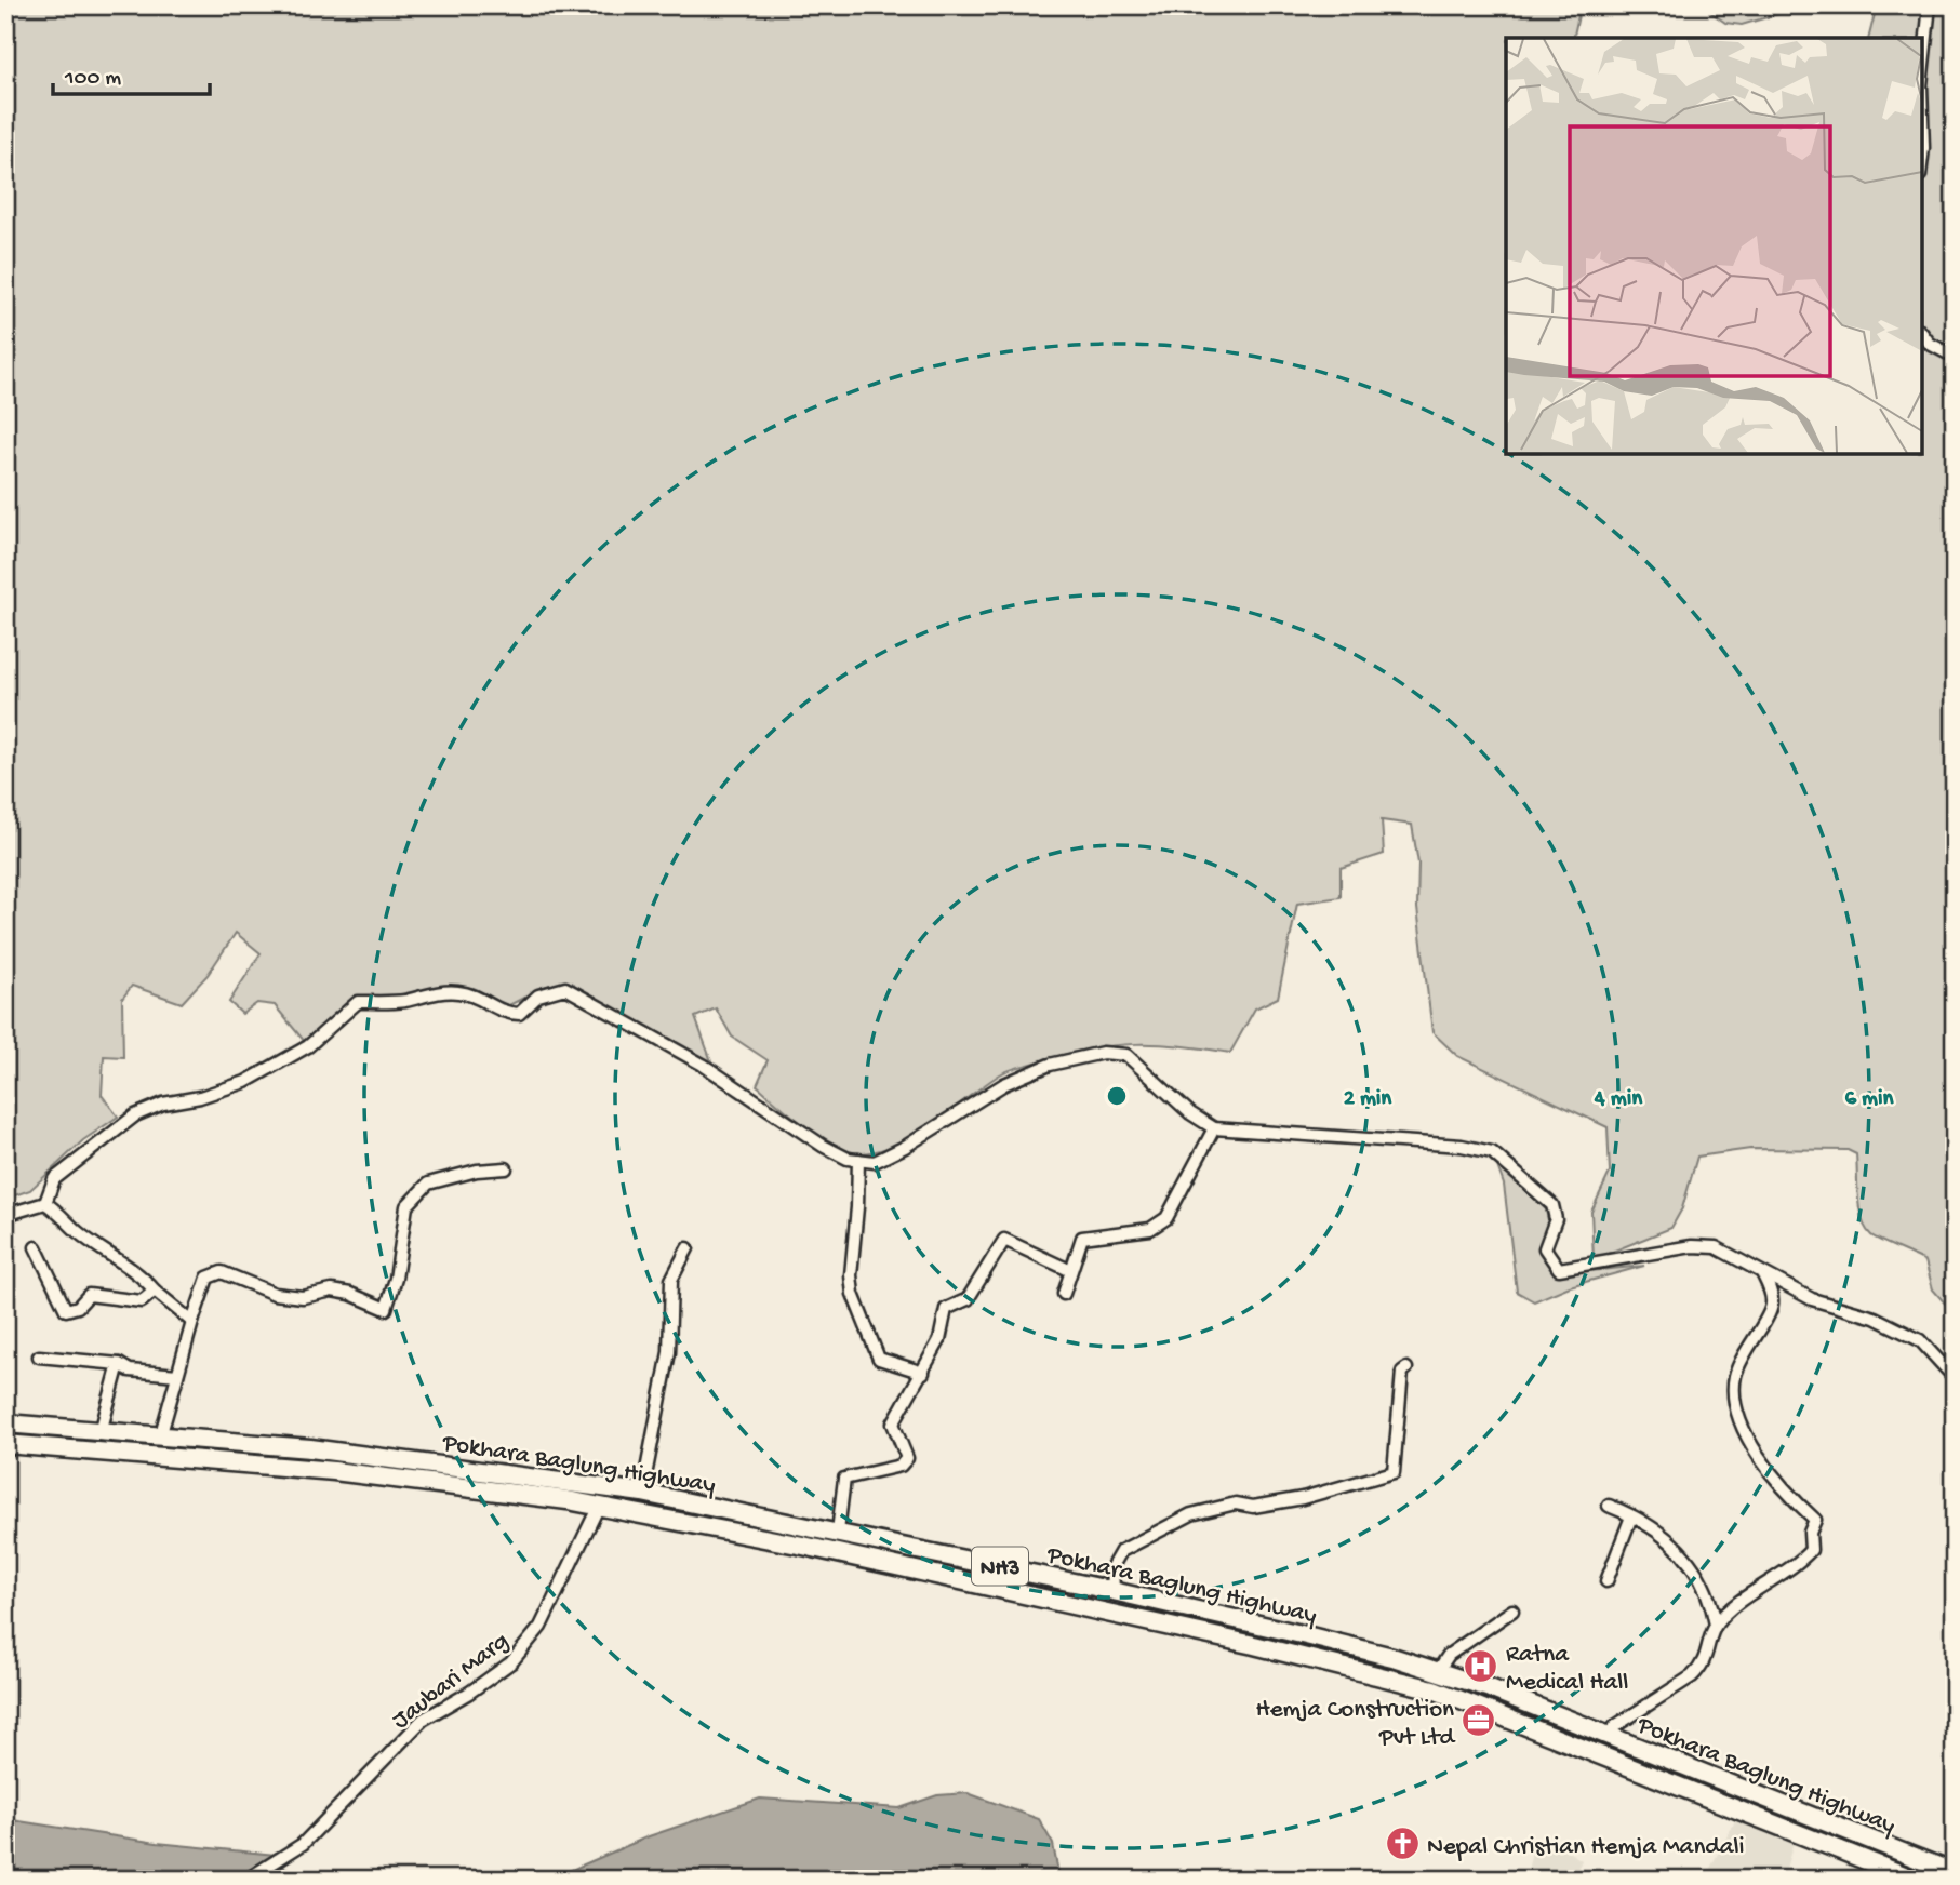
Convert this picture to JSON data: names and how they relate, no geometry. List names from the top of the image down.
{
  "streets": {
    "highway": ["Pokhara Baglung Highway", "NH3"],
    "street": ["Jaubari Marg"]
  },
  "crossings": [
    ["Pokhara Baglung Highway", "Jaubari Marg"]
  ],
  "places": {
    "hospital": ["Ratna Medical Hall"],
    "office": ["Hemja Construction Pvt Ltd"],
    "church": ["Nepal Christian Hemja Mandali"]
  },
  "scale_bar": "100 m",
  "rings": ["2 min", "4 min", "6 min"]
}
